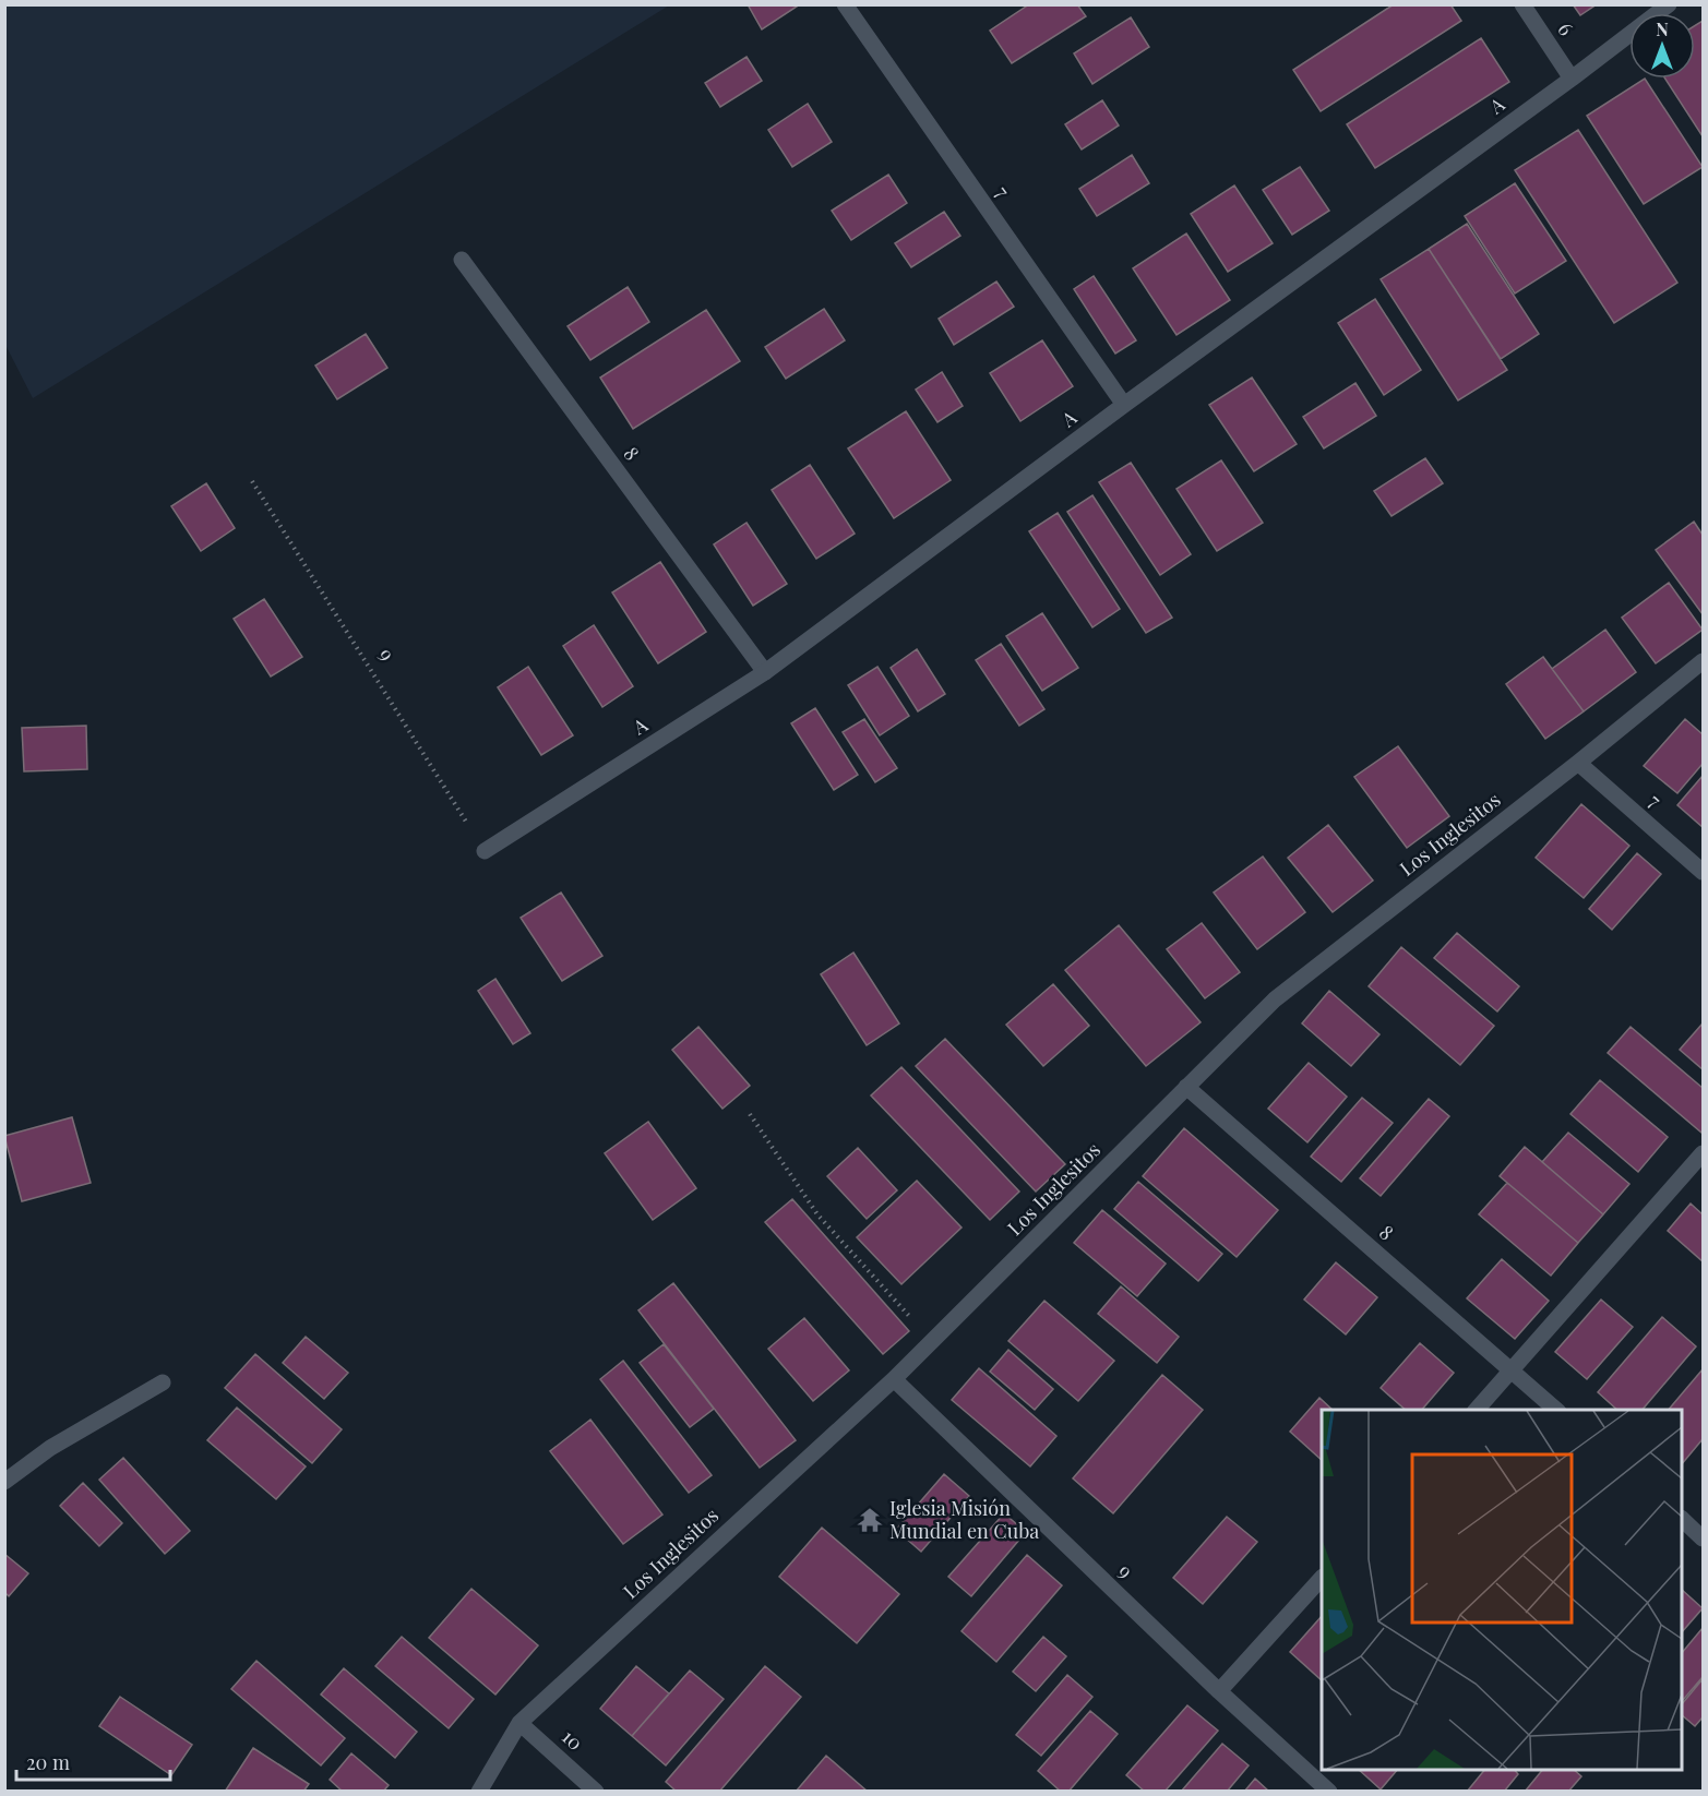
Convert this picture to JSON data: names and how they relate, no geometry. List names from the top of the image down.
{
  "streets": {
    "street": [
      "6",
      "A",
      "7",
      "8",
      "9",
      "Los Inglesitos",
      "10"
    ]
  },
  "crossings": [
    ["6", "A"],
    ["A", "7"],
    ["A", "8"],
    ["A", "9"],
    ["7", "Los Inglesitos"],
    ["8", "Los Inglesitos"],
    ["9", "Los Inglesitos"],
    ["Los Inglesitos", "10"]
  ],
  "places": {
    "temple": ["Iglesia Misión Mundial en Cuba"]
  },
  "scale_bar": "20 m",
  "north": "top"
}
